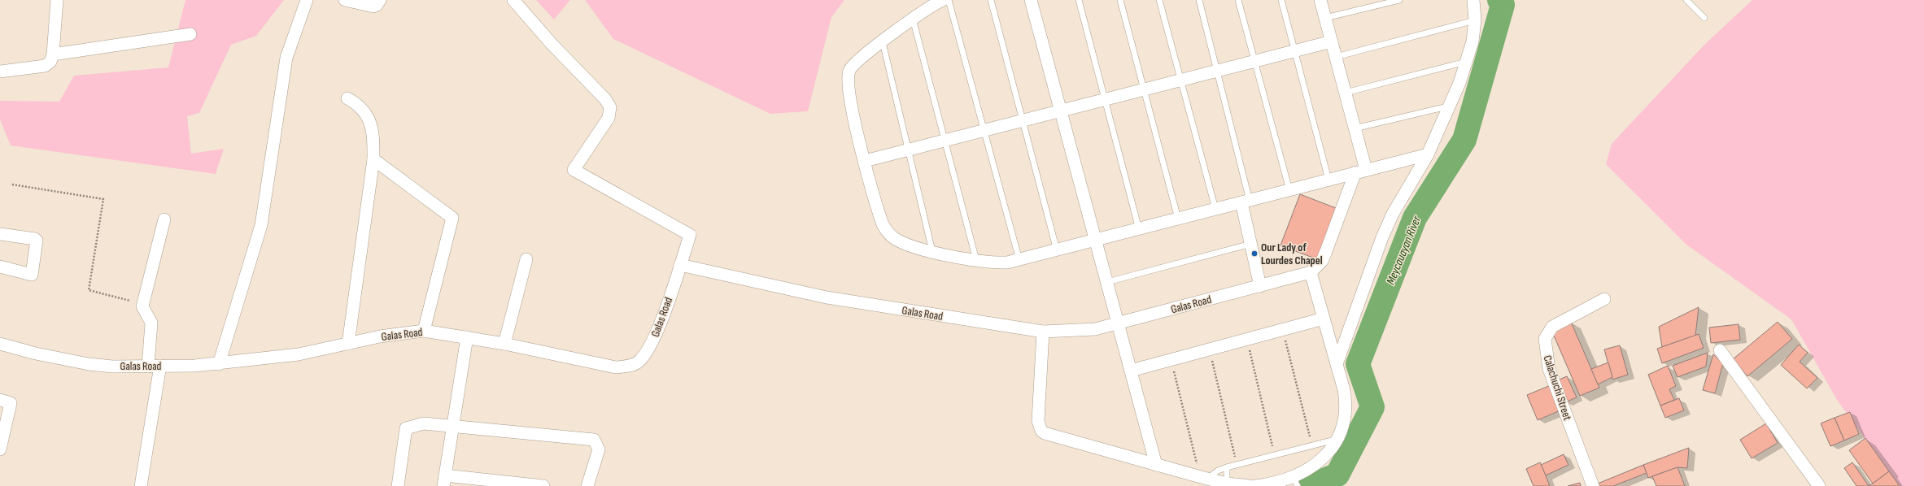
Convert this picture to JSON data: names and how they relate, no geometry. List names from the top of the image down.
{
  "streets": {
    "street": ["Galas Road", "Calachuchi Street"]
  },
  "water": ["Meycauayan River"],
  "places": ["Our Lady of Lourdes Chapel"]
}
